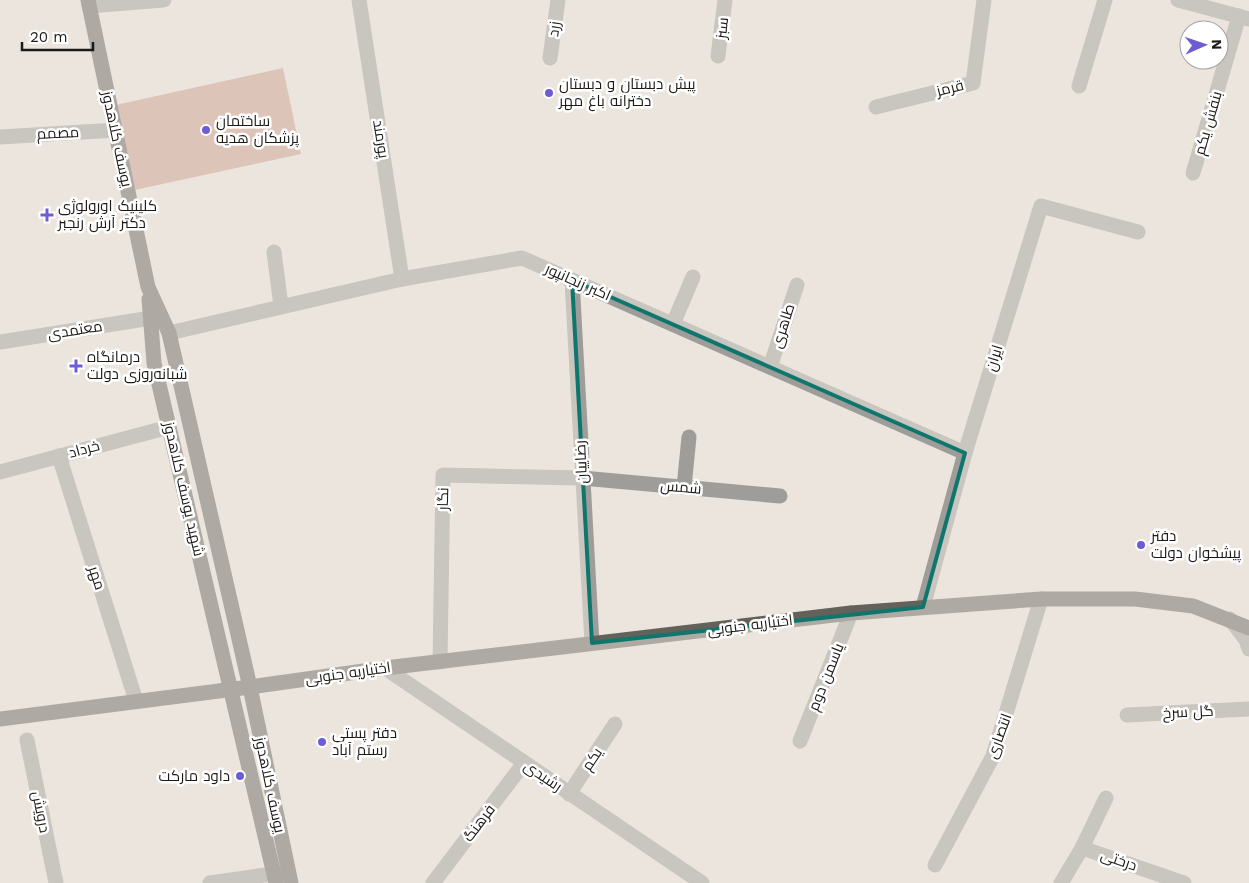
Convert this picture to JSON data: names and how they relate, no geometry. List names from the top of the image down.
{
  "streets": {
    "main road": ["یوسف کلاهدوز", "شهید یوسف کلاهدوز", "اختیاریه جنوبی"],
    "street": [
      "سبز",
      "زرد",
      "قرمز",
      "بنفش یکم",
      "مصمم",
      "پورمند",
      "اکبر زنجانپور",
      "طاهری",
      "معتمدی",
      "ایران",
      "خرداد",
      "رضاییان",
      "شمس",
      "نگار",
      "مهر",
      "یاسمن دوم",
      "گل سرخ",
      "انتصاری",
      "یکم",
      "رشیدی",
      "درویش",
      "فرهنگ",
      "درختی"
    ]
  },
  "crossings": [
    ["مصمم", "یوسف کلاهدوز"],
    ["یوسف کلاهدوز", "اکبر زنجانپور"],
    ["یوسف کلاهدوز", "شهید یوسف کلاهدوز"],
    ["یوسف کلاهدوز", "اختیاریه جنوبی"],
    ["پورمند", "اکبر زنجانپور"],
    ["اکبر زنجانپور", "طاهری"],
    ["اکبر زنجانپور", "ایران"],
    ["اکبر زنجانپور", "رضاییان"],
    ["اکبر زنجانپور", "شهید یوسف کلاهدوز"],
    ["معتمدی", "شهید یوسف کلاهدوز"],
    ["ایران", "اختیاریه جنوبی"],
    ["خرداد", "شهید یوسف کلاهدوز"],
    ["خرداد", "مهر"],
    ["رضاییان", "شمس"],
    ["رضاییان", "نگار"],
    ["رضاییان", "اختیاریه جنوبی"],
    ["شمس", "نگار"],
    ["شهید یوسف کلاهدوز", "اختیاریه جنوبی"],
    ["نگار", "اختیاریه جنوبی"],
    ["اختیاریه جنوبی", "یاسمن دوم"],
    ["اختیاریه جنوبی", "انتصاری"],
    ["اختیاریه جنوبی", "رشیدی"],
    ["یکم", "رشیدی"],
    ["رشیدی", "فرهنگ"]
  ],
  "places": {
    "other": [
      "پیش دبستان و دبستان دخترانه باغ مهر",
      "ساختمان پزشکان هدیه",
      "دفتر پیشخوان دولت",
      "دفتر پستی رستم آباد",
      "داود مارکت"
    ],
    "health": ["کلینیک اورولوژی دکتر آرش رنجبر", "درمانگاه شبانه‌روزی دولت"]
  },
  "scale_bar": "20 m",
  "north": "right"
}
